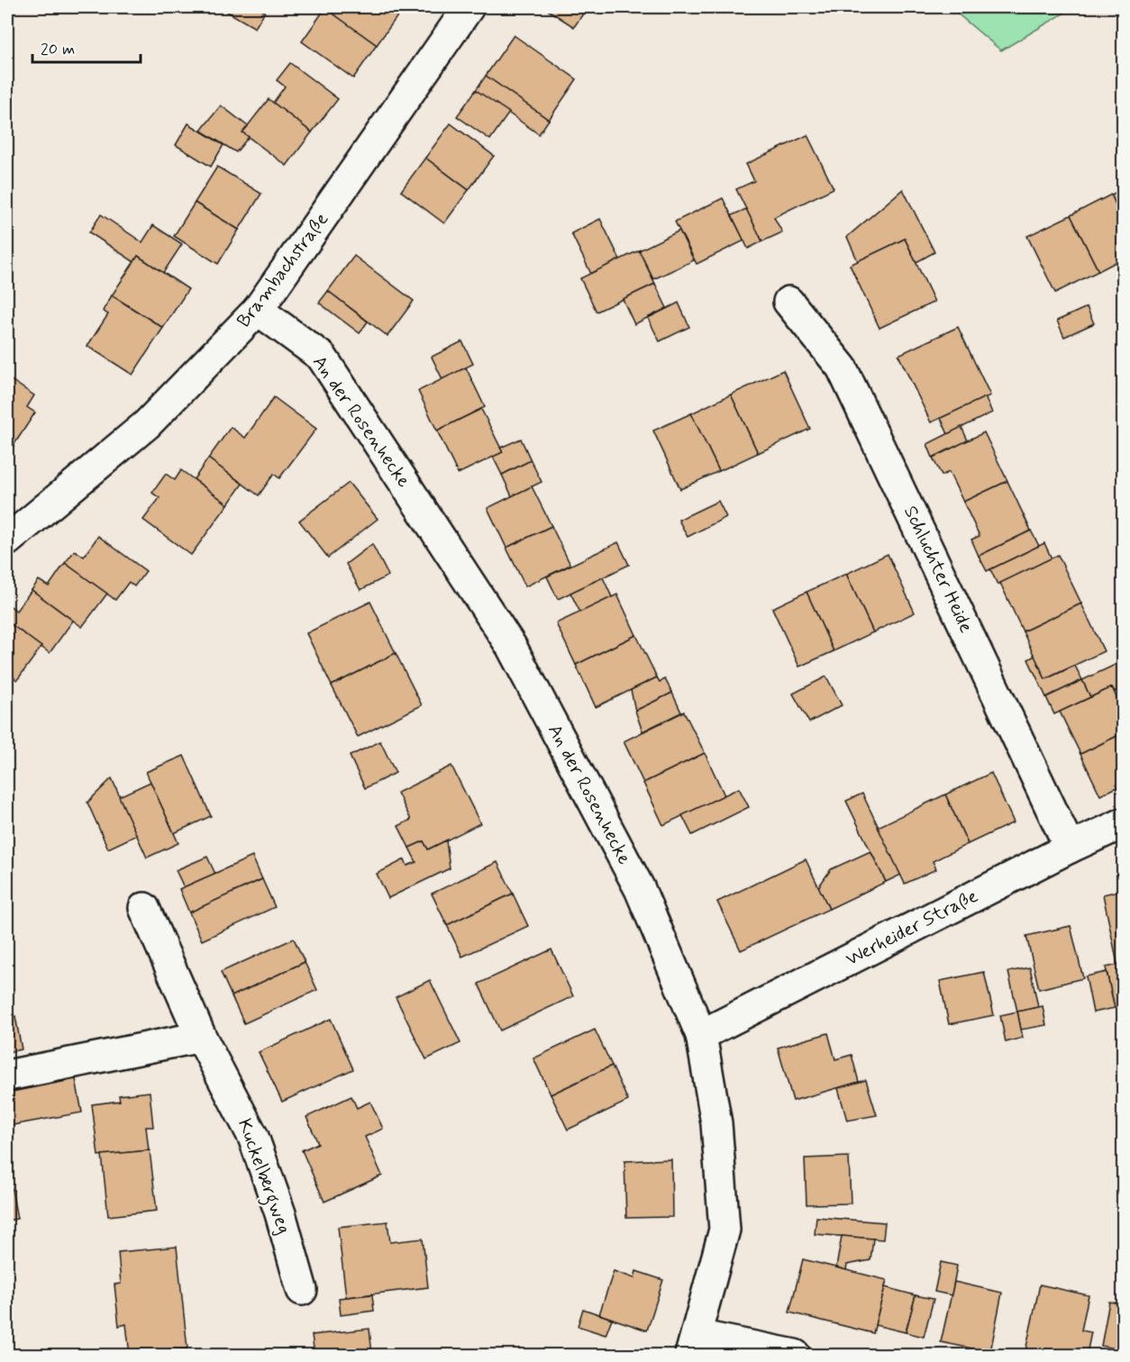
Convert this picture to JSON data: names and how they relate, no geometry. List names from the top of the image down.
{
  "streets": {
    "street": [
      "Brambachstraße",
      "An der Rosenhecke",
      "Schluchter Heide",
      "Werheider Straße",
      "Kuckelbergweg"
    ]
  },
  "crossings": [
    ["Brambachstraße", "An der Rosenhecke"],
    ["An der Rosenhecke", "Werheider Straße"],
    ["Schluchter Heide", "Werheider Straße"]
  ],
  "scale_bar": "20 m"
}
